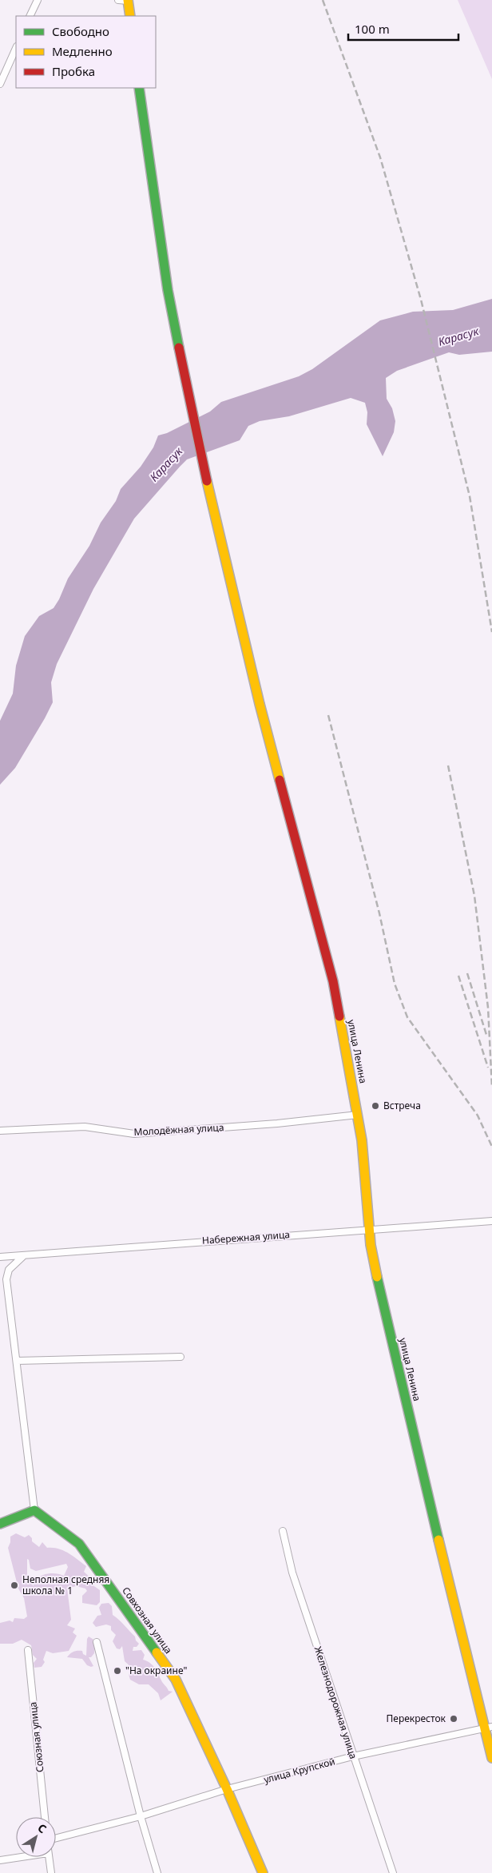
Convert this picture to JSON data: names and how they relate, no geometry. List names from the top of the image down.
{
  "streets": {
    "main road": ["улица Ленина", "Совхозная улица"],
    "street": [
      "Молодёжная улица",
      "Набережная улица",
      "Железнодорожная улица",
      "Союзная улица",
      "улица Крупской"
    ]
  },
  "crossings": [
    ["улица Ленина", "Молодёжная улица"],
    ["улица Ленина", "Набережная улица"],
    ["улица Ленина", "улица Крупской"],
    ["Совхозная улица", "улица Крупской"],
    ["Железнодорожная улица", "улица Крупской"]
  ],
  "water": ["Карасук"],
  "places": [
    "Встреча",
    "Неполная средняя школа № 1",
    "\"На окраине\"",
    "Перекресток"
  ],
  "legend": ["Свободно", "Медленно", "Пробка"],
  "scale_bar": "100 m",
  "north": "top right"
}
